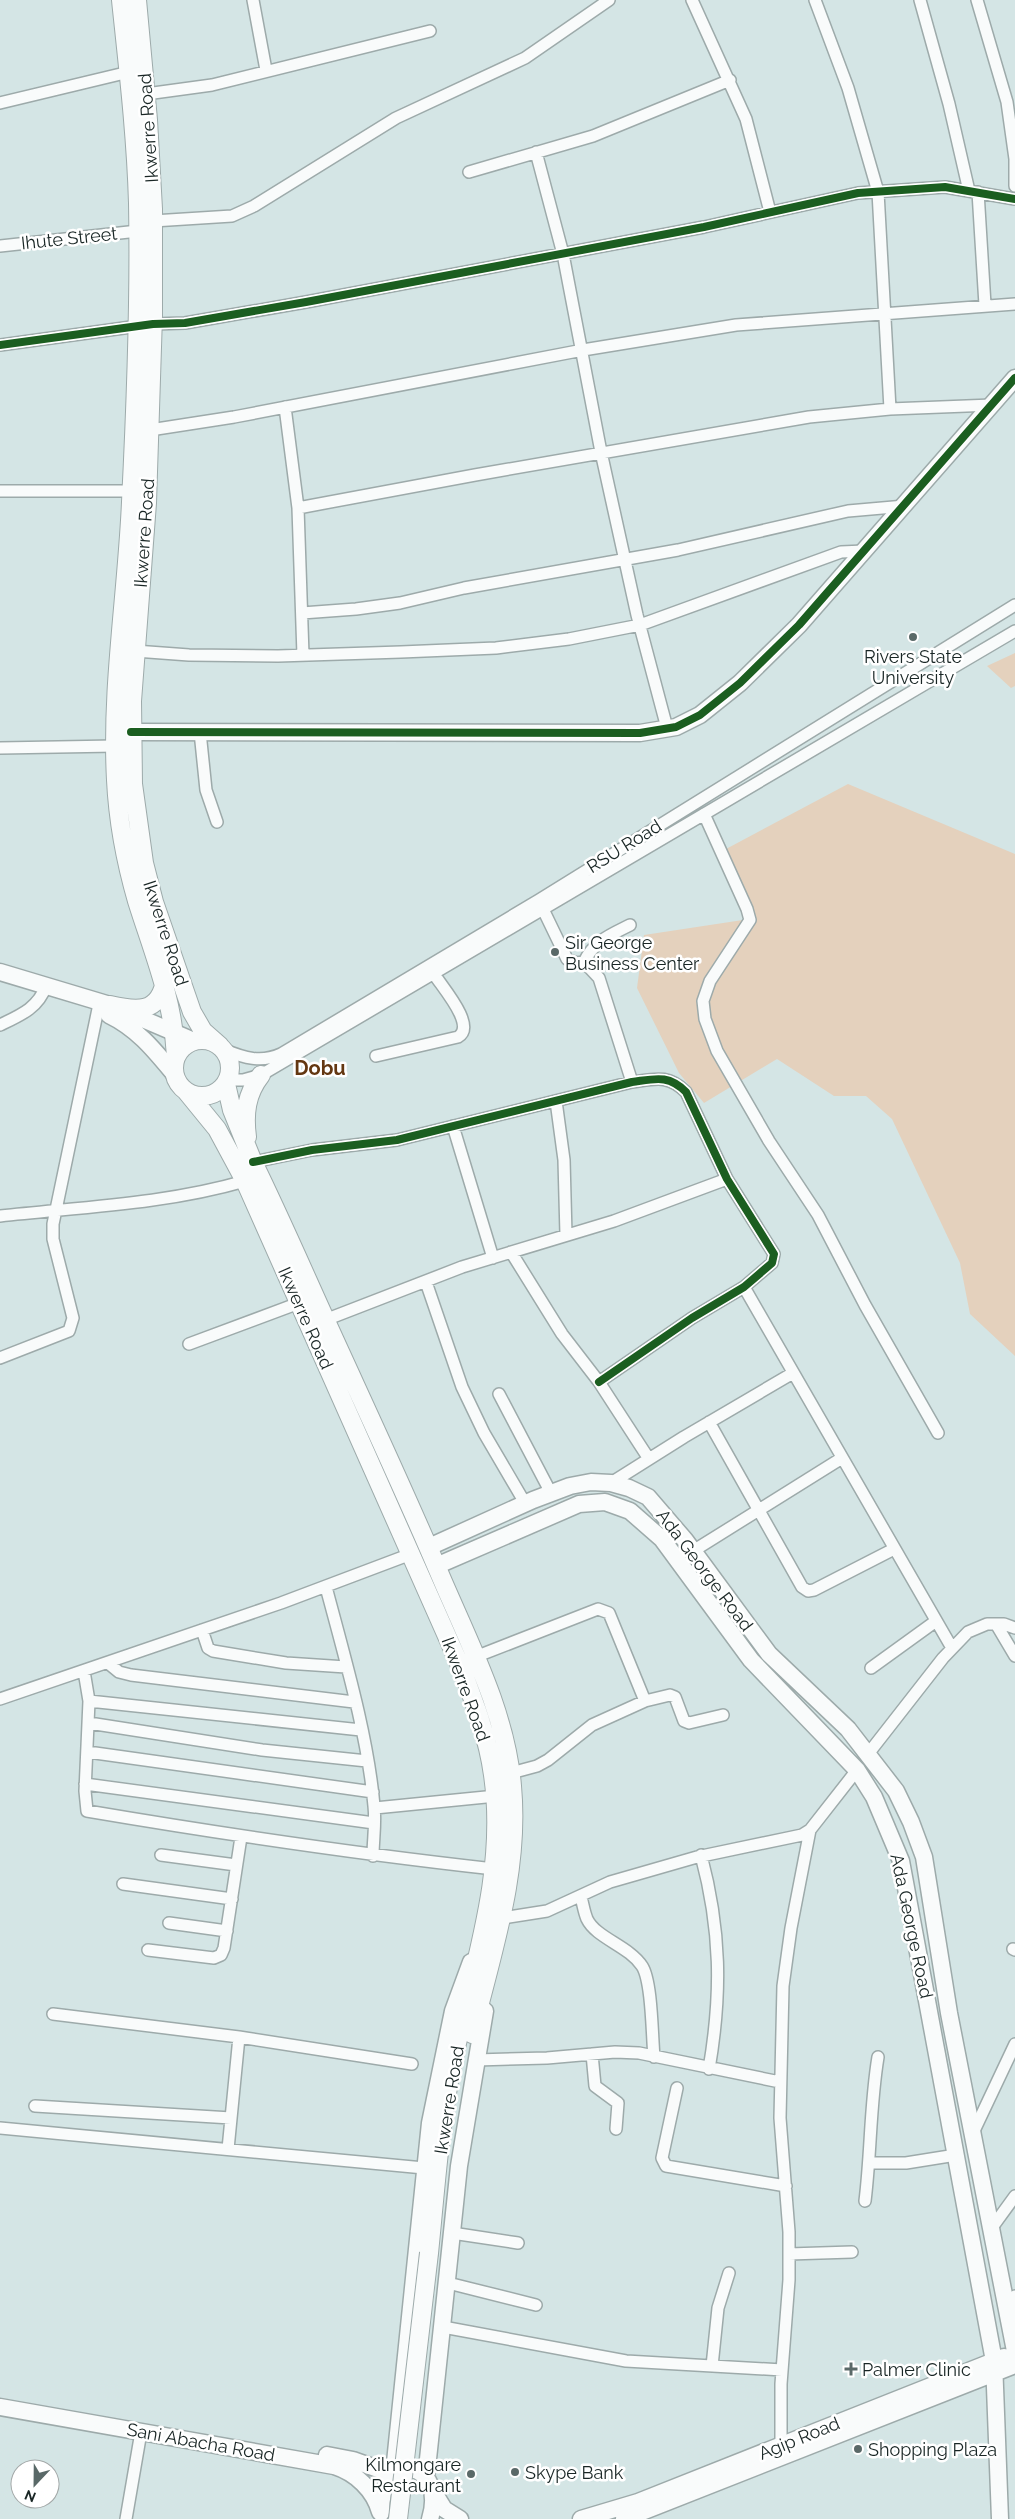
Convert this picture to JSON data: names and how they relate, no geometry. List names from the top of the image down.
{
  "streets": {
    "main road": ["Ikwerre Road"],
    "street": [
      "Ihute Street",
      "RSU Road",
      "Ada George Road",
      "Agip Road",
      "Sani Abacha Road"
    ]
  },
  "crossings": [
    ["Ikwerre Road", "Ihute Street"],
    ["Ikwerre Road", "RSU Road"],
    ["Ikwerre Road", "Ada George Road"],
    ["Ada George Road", "Agip Road"]
  ],
  "districts": ["Dobu"],
  "places": {
    "other": [
      "Rivers State University",
      "Sir George Business Center",
      "Shopping Plaza",
      "Skype Bank",
      "Kilmongare Restaurant"
    ],
    "health": ["Palmer Clinic"]
  },
  "north": "bottom"
}
